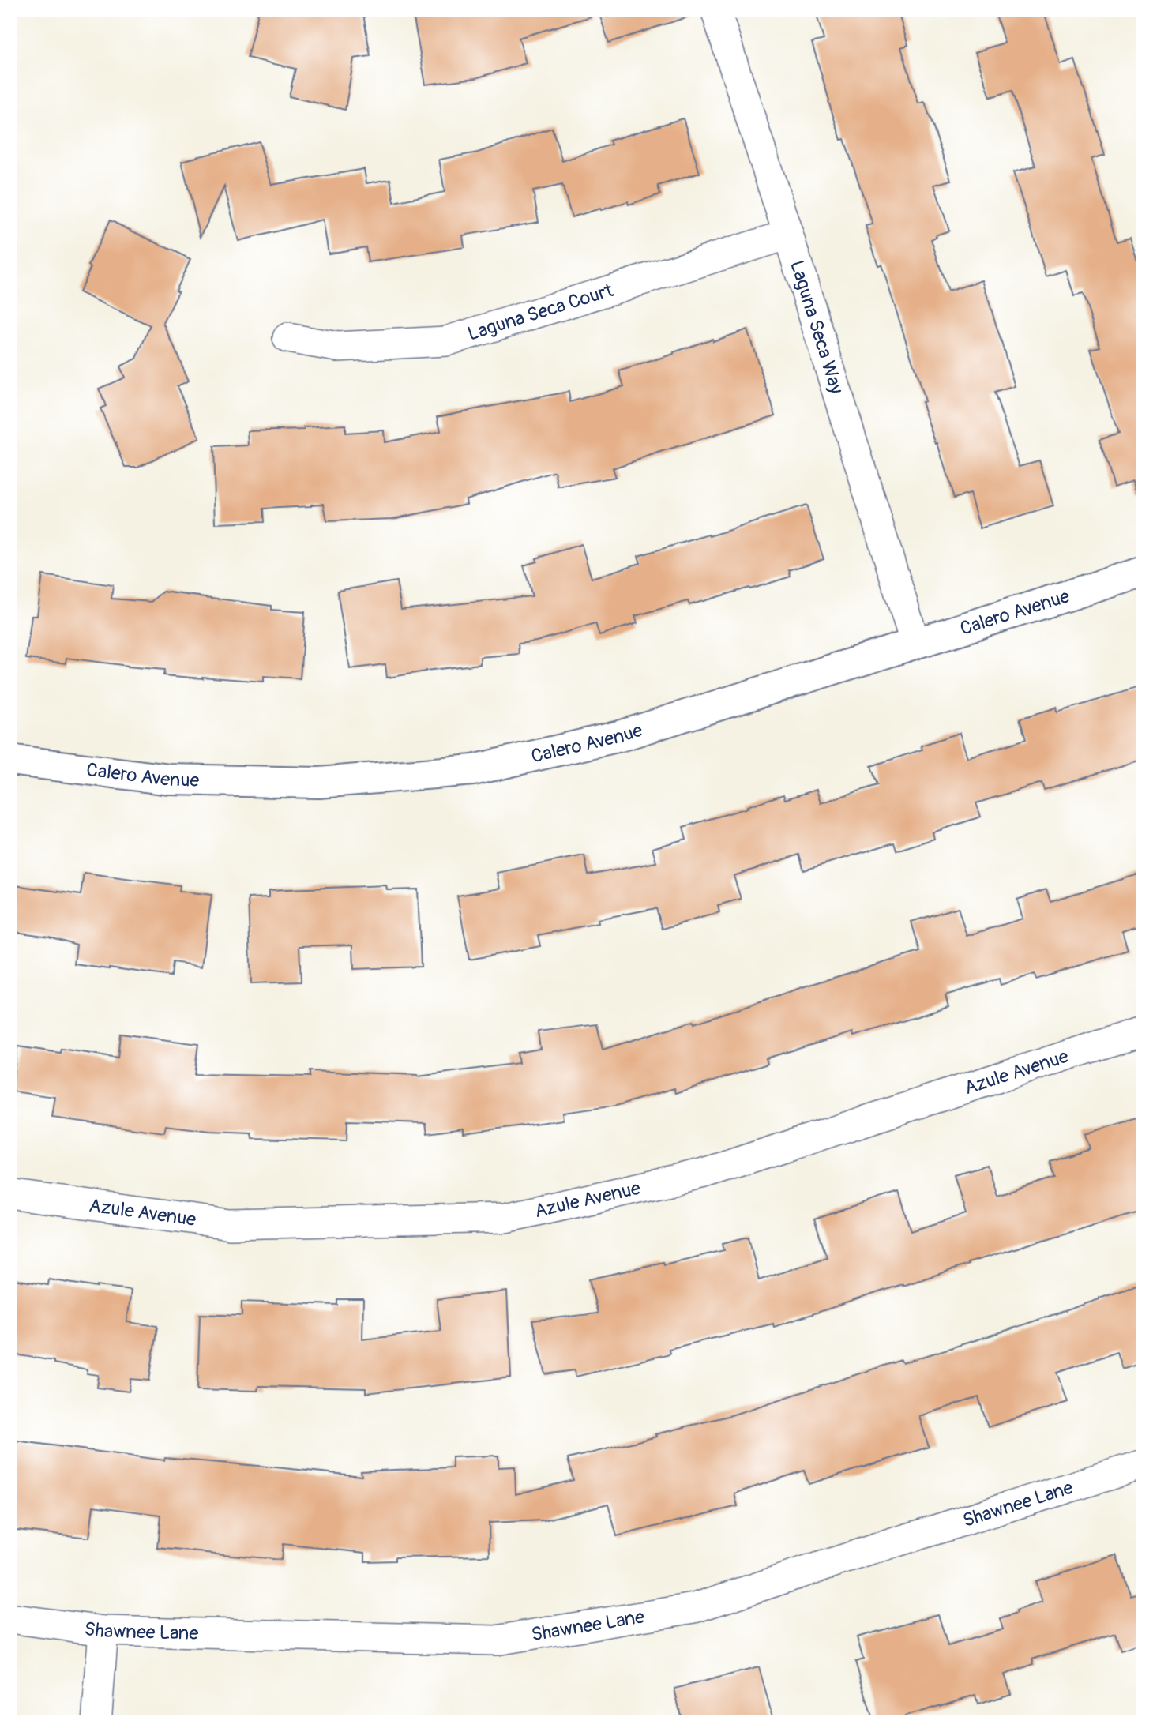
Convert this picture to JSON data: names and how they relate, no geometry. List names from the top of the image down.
{
  "streets": {
    "street": [
      "Laguna Seca Court",
      "Laguna Seca Way",
      "Calero Avenue",
      "Azule Avenue",
      "Shawnee Lane"
    ]
  },
  "crossings": [
    ["Laguna Seca Court", "Laguna Seca Way"],
    ["Laguna Seca Way", "Calero Avenue"]
  ]
}
